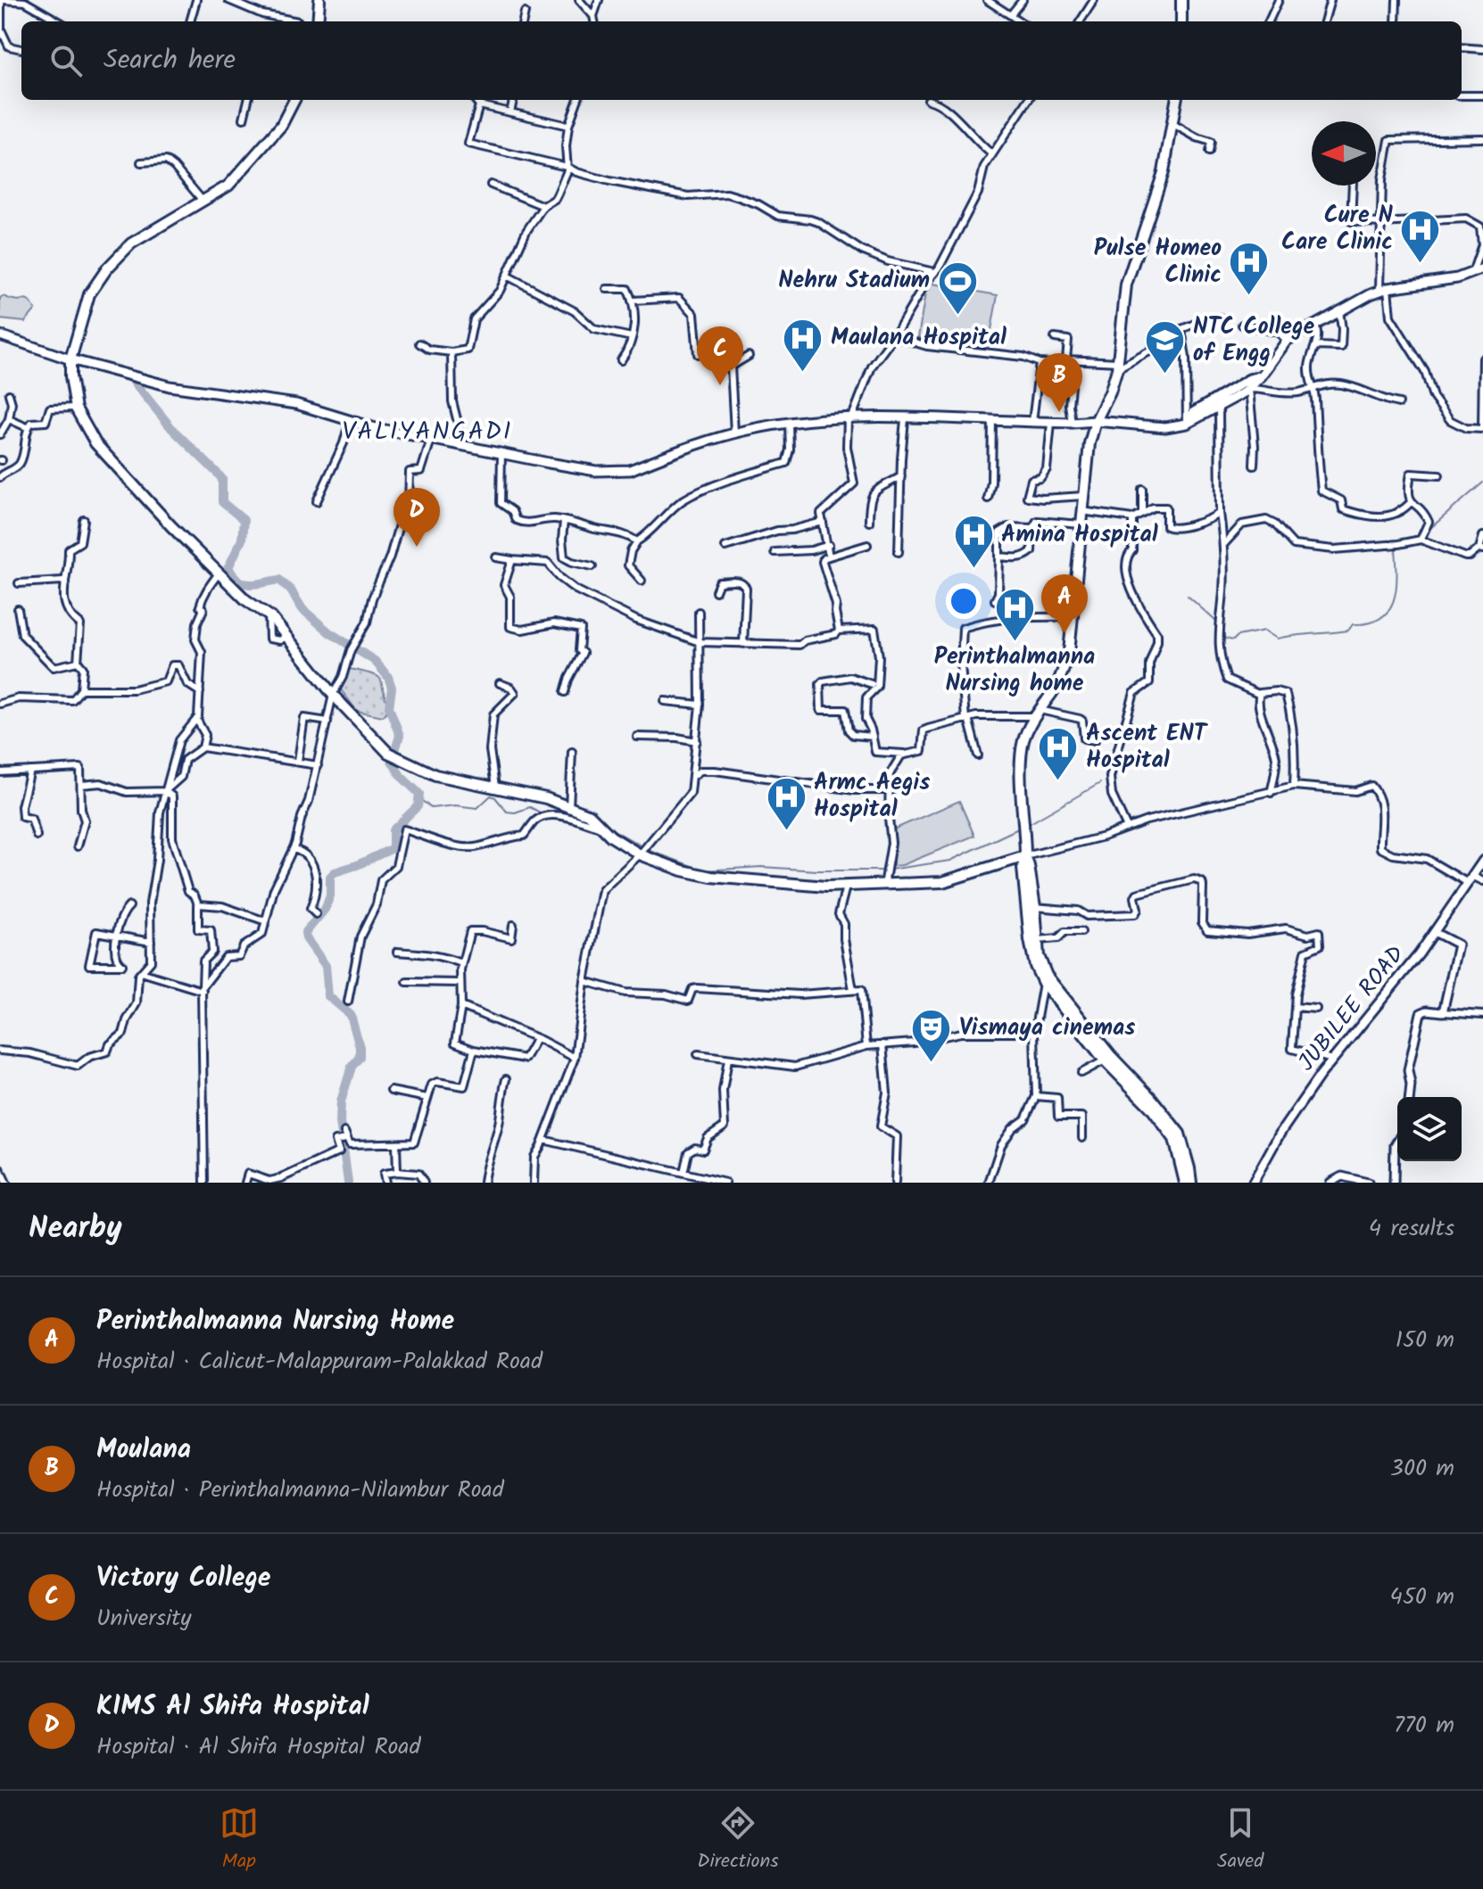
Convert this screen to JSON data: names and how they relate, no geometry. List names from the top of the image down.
{
  "streets": {
    "main road": ["JUBILEE ROAD"]
  },
  "districts": ["VALIYANGADI"],
  "places": {
    "hospital": [
      "Cure N Care Clinic",
      "Pulse Homeo Clinic",
      "Maulana Hospital",
      "Amina Hospital",
      "Perinthalmanna Nursing home",
      "Ascent ENT Hospital",
      "Armc Aegis Hospital"
    ],
    "sports": ["Nehru Stadium"],
    "school or university": ["NTC College of Engg"],
    "theatre": ["Vismaya cinemas"]
  },
  "north": "left",
  "page": {
    "search": "Search here",
    "pins": [
      "C",
      "B",
      "D",
      "A"
    ],
    "heading": ["Nearby", "4 results"],
    "list": [
      {
        "mark": "A",
        "name": "Perinthalmanna Nursing Home",
        "note": "Hospital · Calicut-Malappuram-Palakkad Road",
        "value": "150 m"
      },
      {
        "mark": "B",
        "name": "Moulana",
        "note": "Hospital · Perinthalmanna-Nilambur Road",
        "value": "300 m"
      },
      {
        "mark": "C",
        "name": "Victory College",
        "note": "University",
        "value": "450 m"
      },
      {
        "mark": "D",
        "name": "KIMS Al Shifa Hospital",
        "note": "Hospital · Al Shifa Hospital Road",
        "value": "770 m"
      }
    ],
    "nav": ["Map", "Directions", "Saved"]
  }
}
